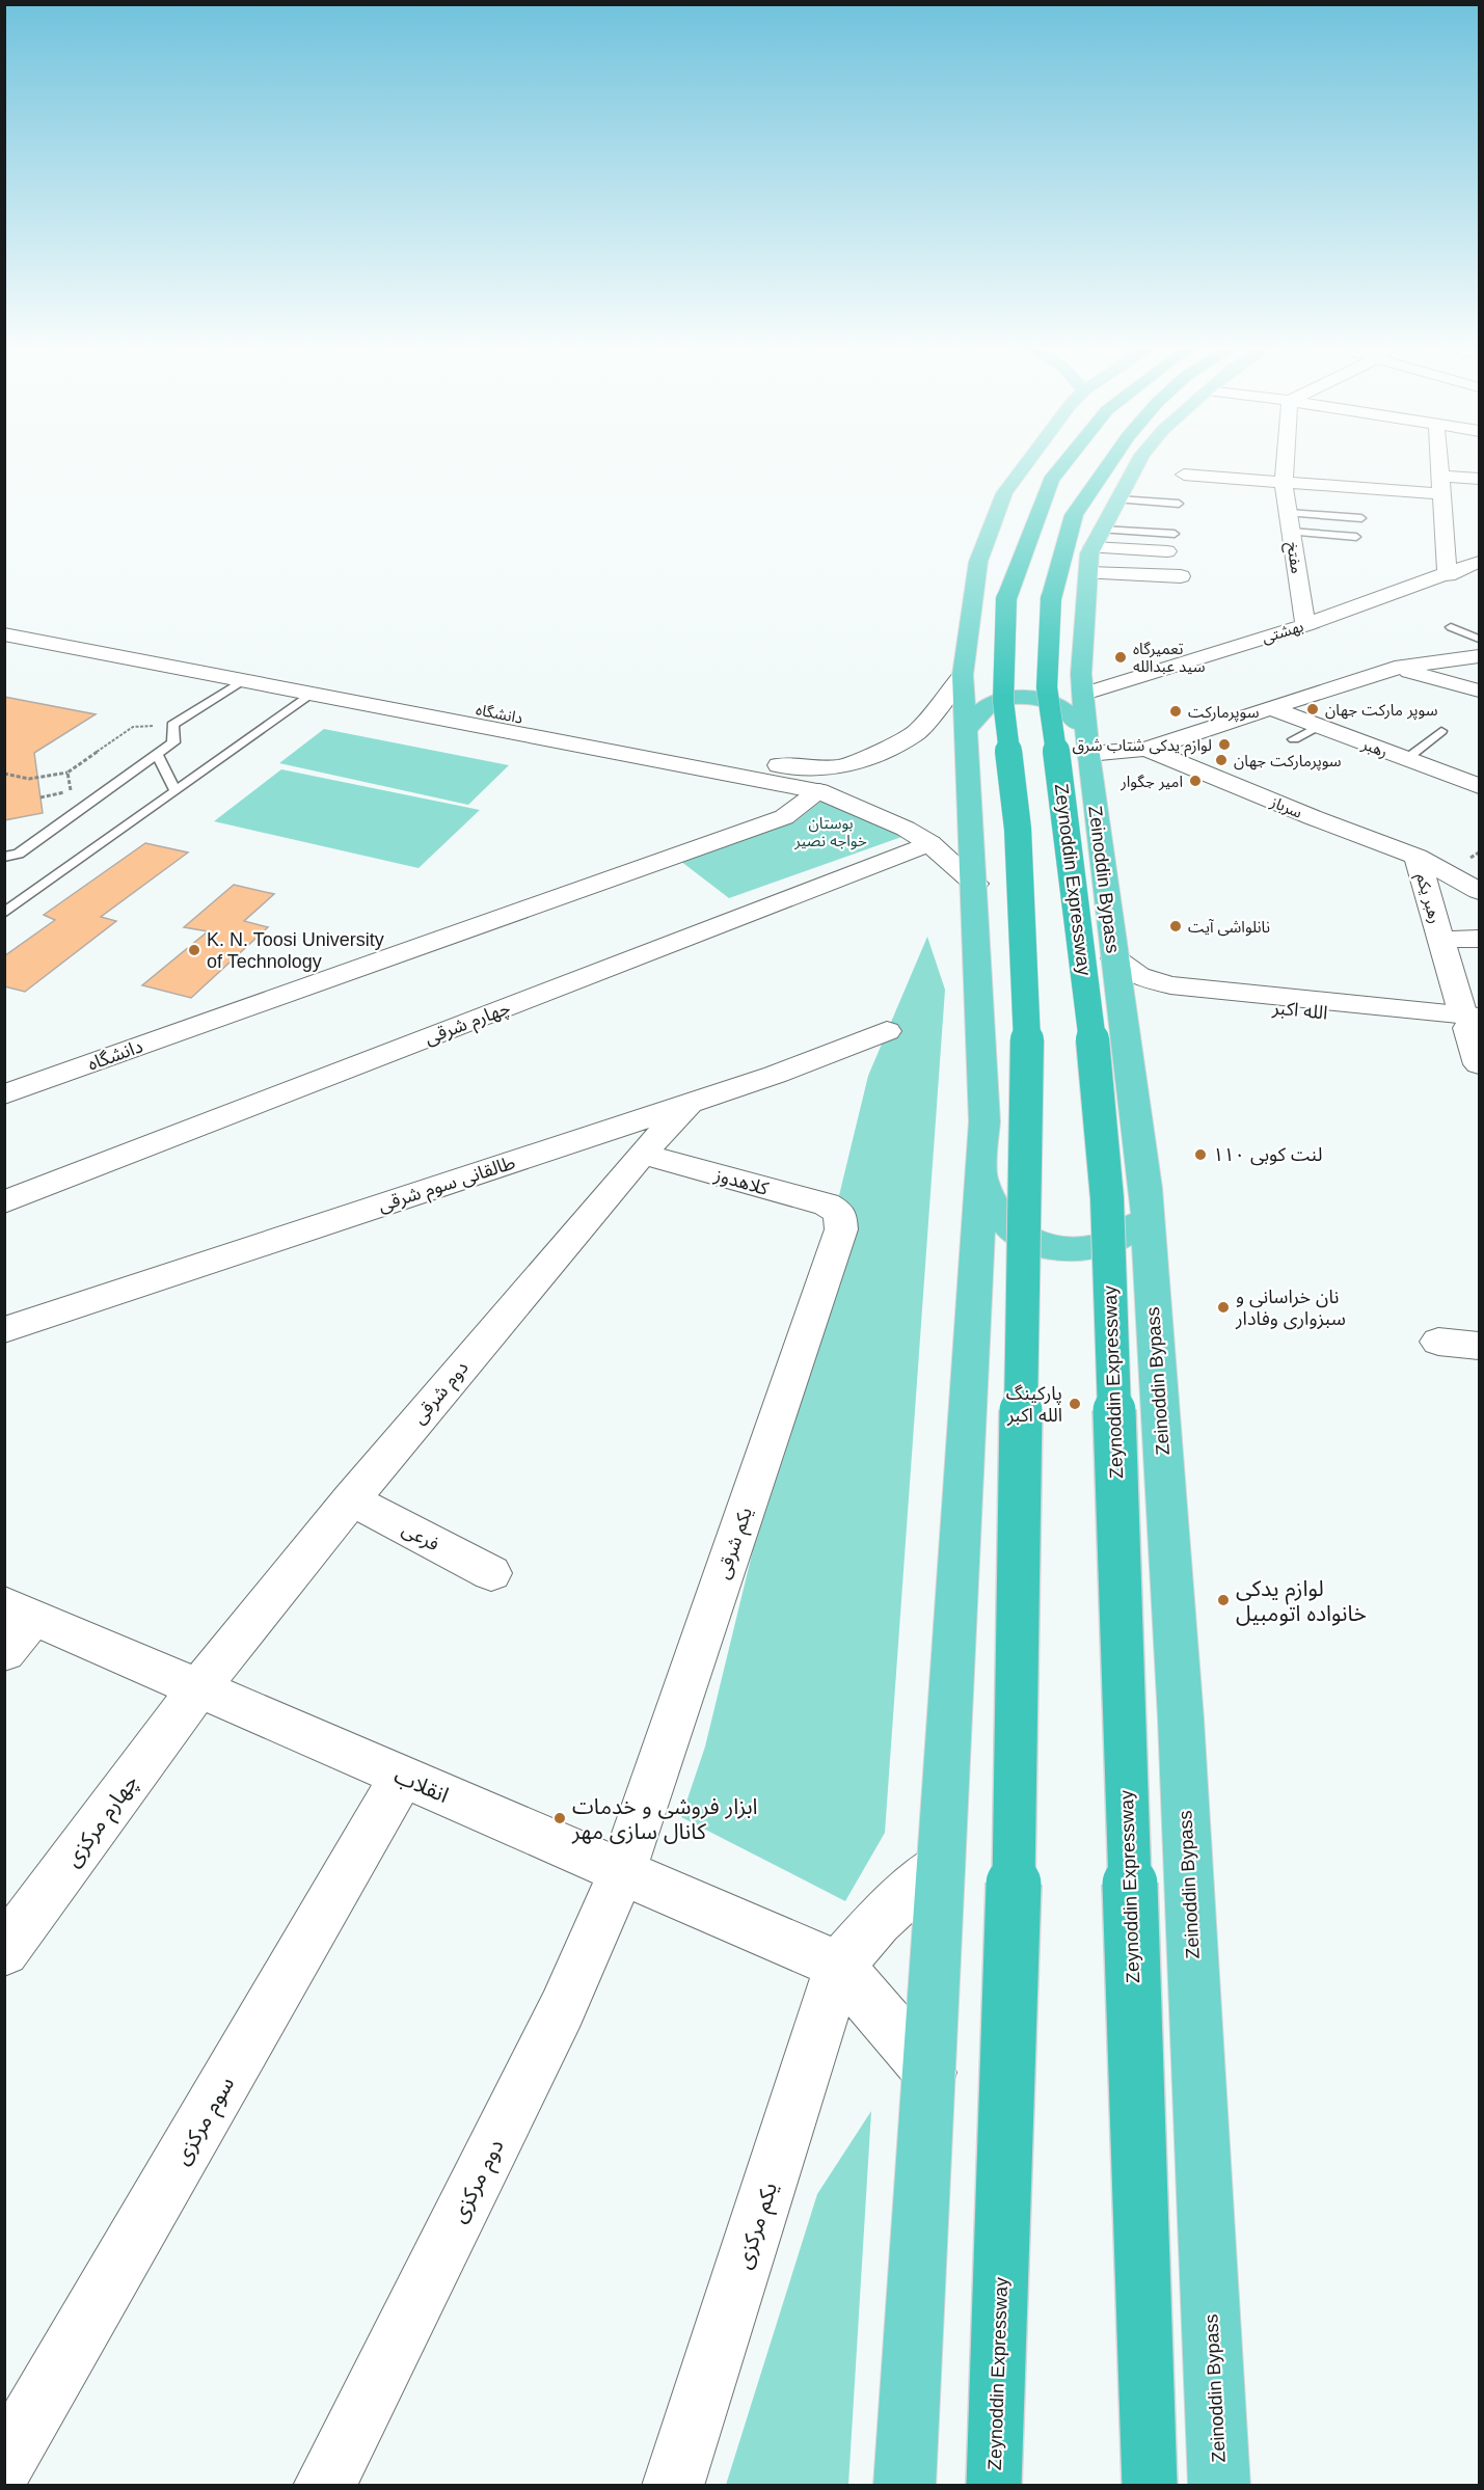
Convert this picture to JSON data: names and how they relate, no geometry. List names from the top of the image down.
{
  "streets": {
    "highway": ["Zeynoddin Expressway"],
    "main road": ["Zeinoddin Bypass"],
    "street": [
      "مفتخ",
      "بهشتی",
      "دانشگاه",
      "رهبر",
      "سرباز",
      "رهبر یکم",
      "الله اکبر",
      "چهارم شرقی",
      "کلاهدوز",
      "طالقانی سوم شرقی",
      "دوم شرقی",
      "فرعی",
      "یکم شرقی",
      "انقلاب",
      "چهارم مرکزی",
      "سوم مرکزی",
      "دوم مرکزی",
      "یکم مرکزی"
    ]
  },
  "crossings": [
    ["مفتخ", "بهشتی"],
    ["بهشتی", "Zeinoddin Bypass"],
    ["دانشگاه", "چهارم شرقی"],
    ["سرباز", "Zeinoddin Bypass"],
    ["سرباز", "رهبر یکم"],
    ["Zeinoddin Bypass", "الله اکبر"],
    ["رهبر یکم", "الله اکبر"],
    ["کلاهدوز", "دوم شرقی"],
    ["کلاهدوز", "یکم شرقی"],
    ["طالقانی سوم شرقی", "دوم شرقی"],
    ["دوم شرقی", "فرعی"],
    ["دوم شرقی", "انقلاب"],
    ["دوم شرقی", "چهارم مرکزی"],
    ["یکم شرقی", "انقلاب"],
    ["یکم شرقی", "دوم مرکزی"],
    ["انقلاب", "چهارم مرکزی"],
    ["انقلاب", "سوم مرکزی"],
    ["انقلاب", "دوم مرکزی"],
    ["انقلاب", "یکم مرکزی"]
  ],
  "parks": ["بوستان خواجه نصیر"],
  "places": [
    "تعمیرگاه سید عبدالله",
    "سوپر مارکت جهان",
    "سوپرمارکت",
    "لوازم یدکی شتاب شرق",
    "سوپرمارکت جهان",
    "امیر جگوار",
    "نانلواشی آیت",
    "K. N. Toosi University of Technology",
    "لنت کوبی ۱۱۰",
    "نان خراسانی و سبزواری وفادار",
    "پارکینگ الله اکبر",
    "لوازم یدکی خانواده اتومبیل",
    "ابزار فروشی و خدمات کانال سازی مهر"
  ]
}
